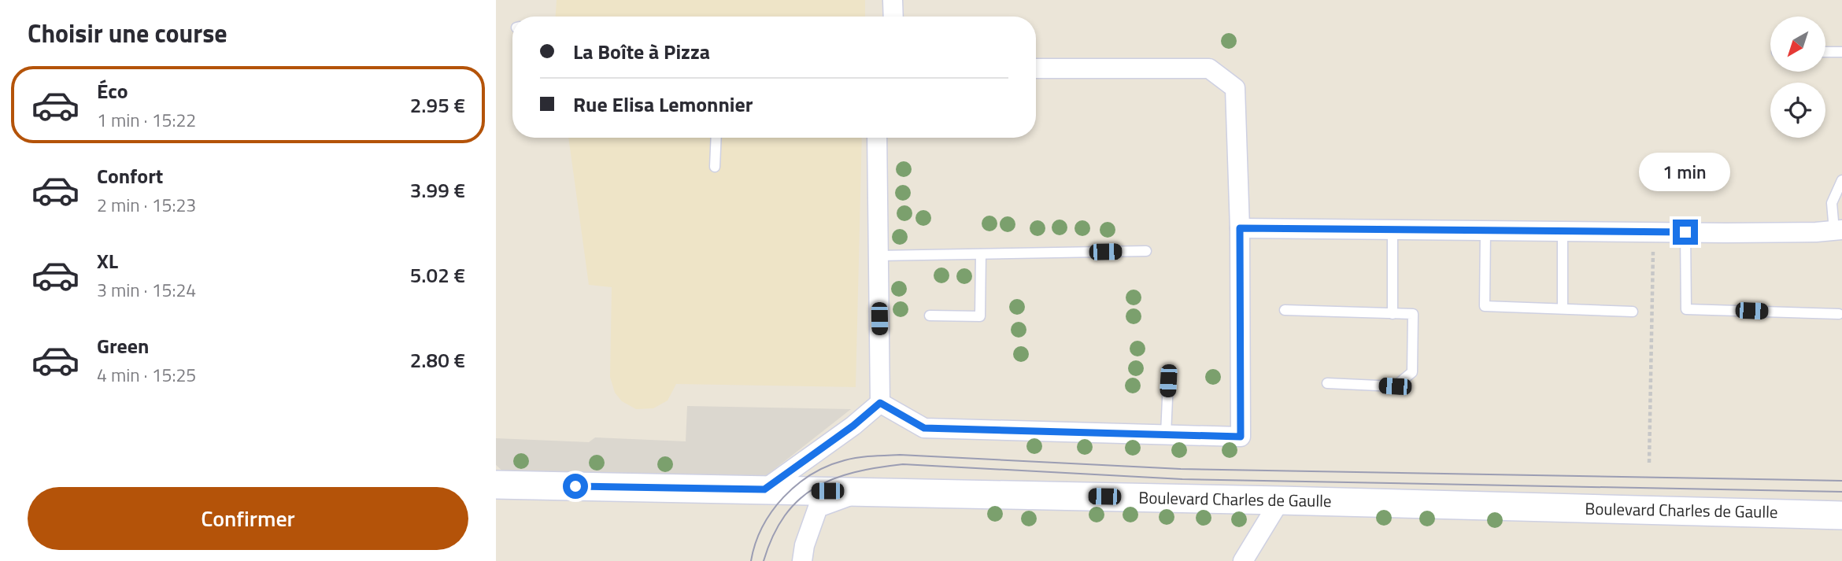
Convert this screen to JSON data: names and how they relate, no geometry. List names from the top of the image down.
{
  "streets": {
    "street": ["Boulevard Charles de Gaulle"]
  },
  "north": "bottom left",
  "page": {
    "heading": "Choisir une course",
    "banner": ["La Boîte à Pizza", "Rue Elisa Lemonnier"],
    "list": [
      {
        "name": "Éco",
        "note": "1 min · 15:22",
        "value": "2.95 €"
      },
      {
        "name": "Confort",
        "note": "2 min · 15:23",
        "value": "3.99 €"
      },
      {
        "name": "XL",
        "note": "3 min · 15:24",
        "value": "5.02 €"
      },
      {
        "name": "Green",
        "note": "4 min · 15:25",
        "value": "2.80 €"
      }
    ],
    "bubble": "1 min",
    "buttons": "Confirmer"
  }
}
